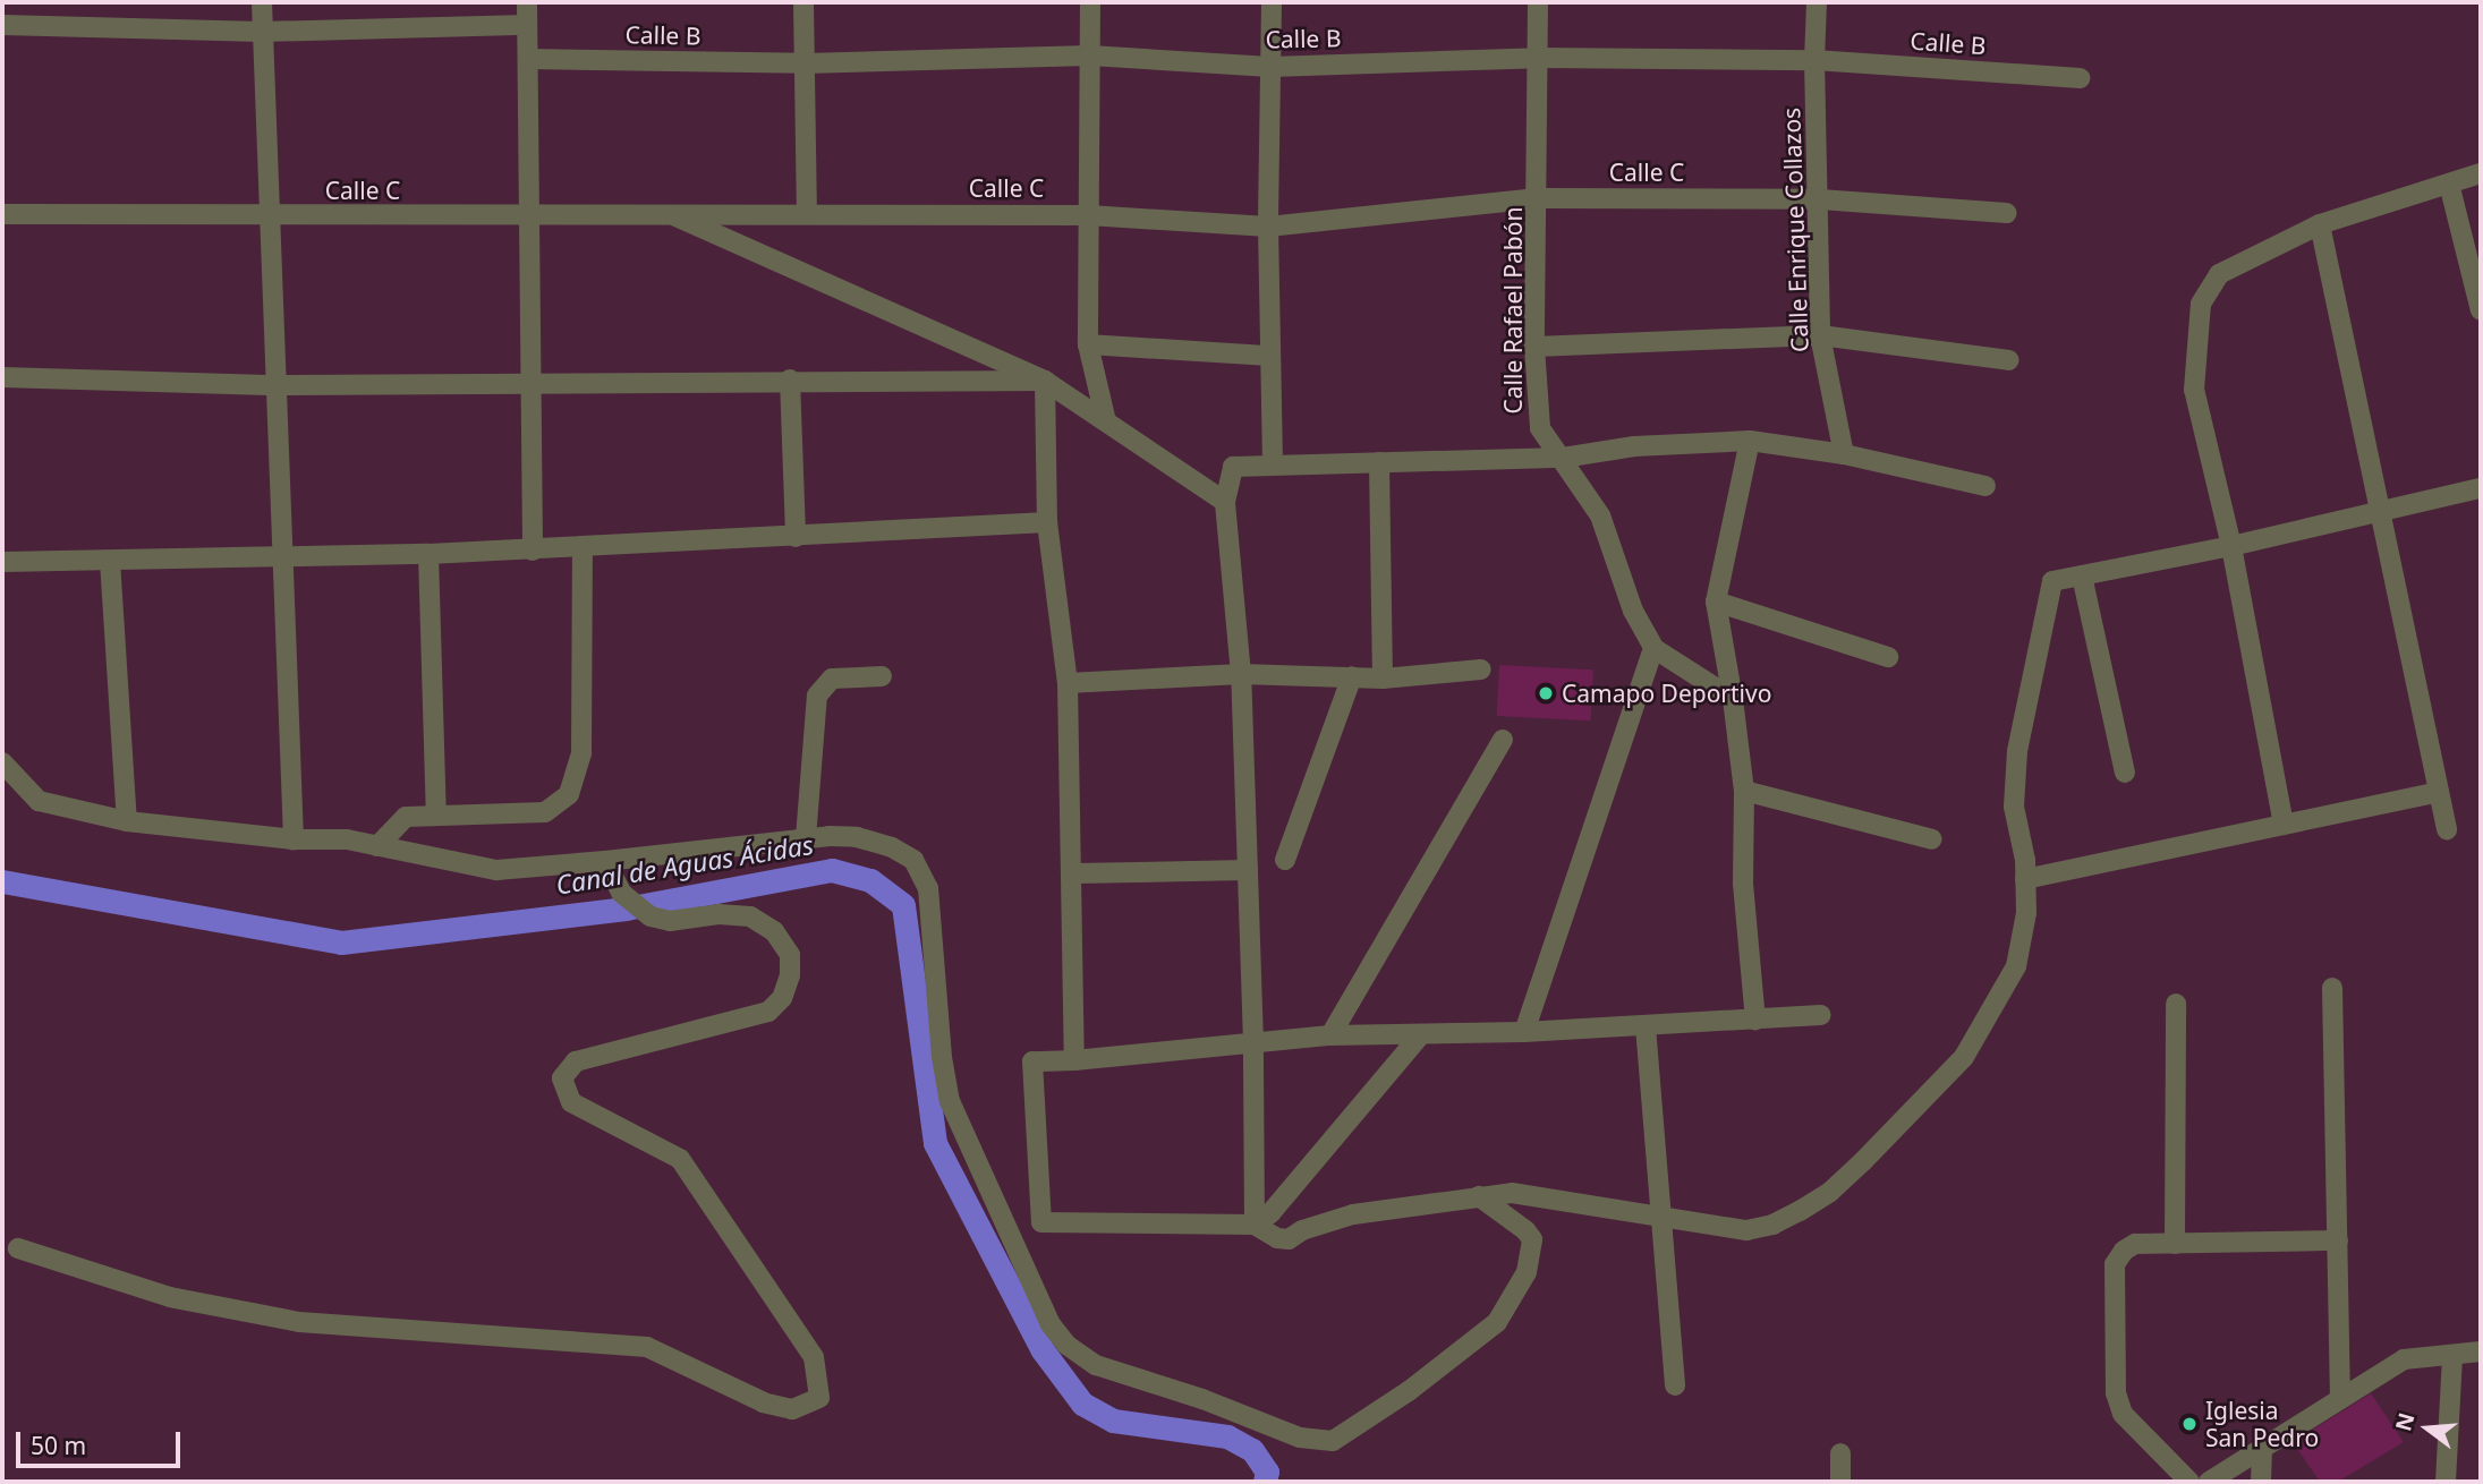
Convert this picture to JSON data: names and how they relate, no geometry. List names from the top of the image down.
{
  "streets": {
    "street": [
      "Calle B",
      "Calle C",
      "Calle Enrique Collazos",
      "Calle Rafael Pabón"
    ]
  },
  "crossings": [
    ["Calle B", "Calle Enrique Collazos"],
    ["Calle B", "Calle Rafael Pabón"],
    ["Calle C", "Calle Enrique Collazos"],
    ["Calle C", "Calle Rafael Pabón"]
  ],
  "water": ["Canal de Aguas Ácidas"],
  "places": ["Camapo Deportivo", "Iglesia San Pedro"],
  "scale_bar": "50 m",
  "north": "left"
}
